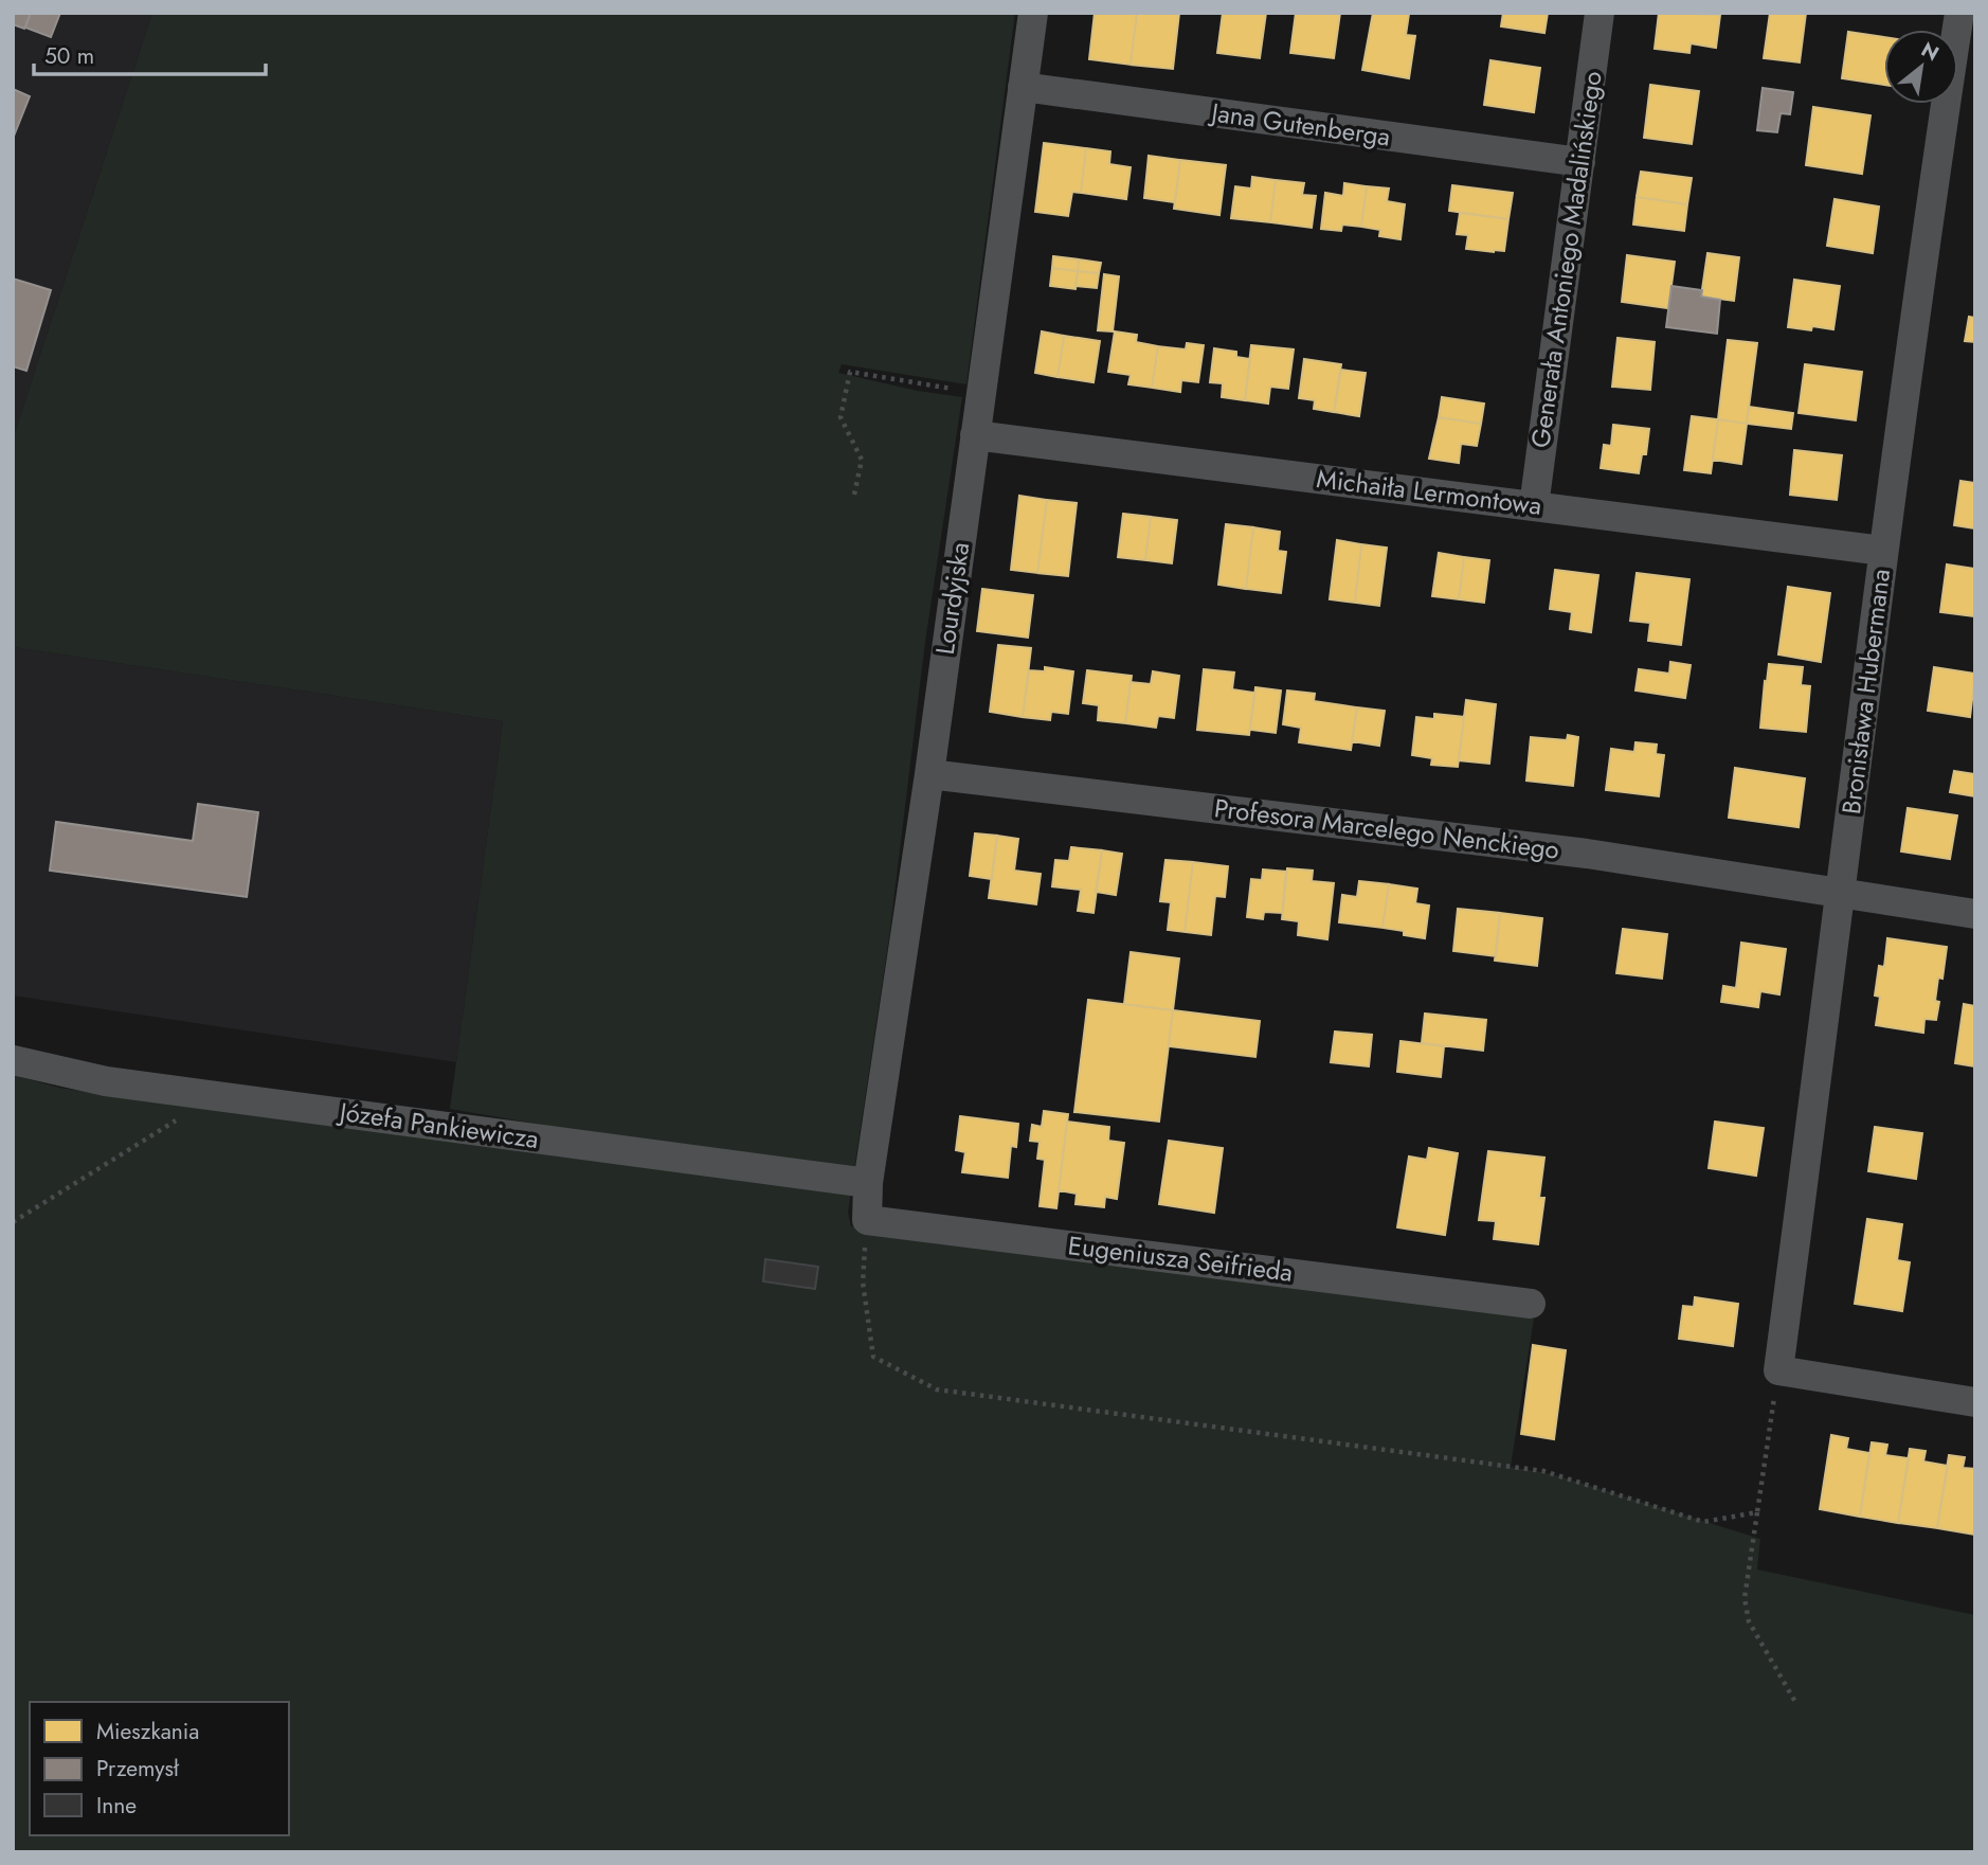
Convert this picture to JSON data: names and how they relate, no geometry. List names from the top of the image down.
{
  "streets": {
    "street": [
      "Jana Gutenberga",
      "Generała Antoniego Madalińskiego",
      "Michaiła Lermontowa",
      "Lourdyjska",
      "Bronisława Hubermana",
      "Profesora Marcelego Nenckiego",
      "Józefa Pankiewicza",
      "Eugeniusza Seifrieda"
    ]
  },
  "crossings": [
    ["Jana Gutenberga", "Generała Antoniego Madalińskiego"],
    ["Jana Gutenberga", "Lourdyjska"],
    ["Generała Antoniego Madalińskiego", "Michaiła Lermontowa"],
    ["Michaiła Lermontowa", "Lourdyjska"],
    ["Michaiła Lermontowa", "Bronisława Hubermana"],
    ["Lourdyjska", "Profesora Marcelego Nenckiego"],
    ["Lourdyjska", "Józefa Pankiewicza"],
    ["Bronisława Hubermana", "Profesora Marcelego Nenckiego"]
  ],
  "legend": ["Mieszkania", "Przemysł", "Inne"],
  "scale_bar": "50 m",
  "north": "top right"
}
